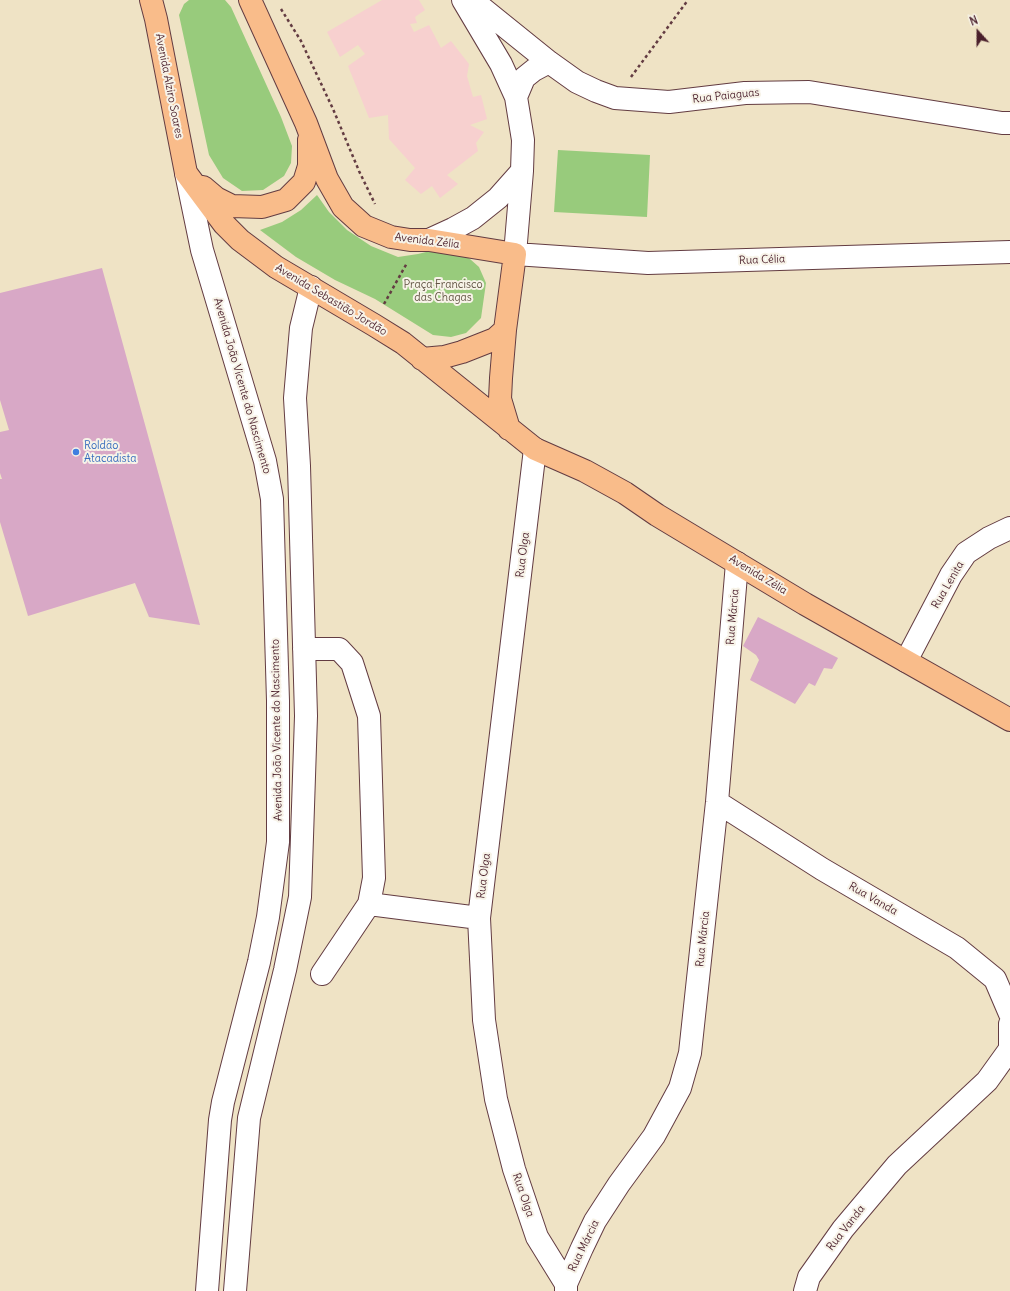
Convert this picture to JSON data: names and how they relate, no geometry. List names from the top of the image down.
{
  "streets": {
    "main road": ["Avenida Alziro Soares", "Avenida Zélia", "Avenida Sebastião Jordão"],
    "street": [
      "Rua Paiaguas",
      "Rua Célia",
      "Avenida João Vicente do Nascimento",
      "Rua Olga",
      "Rua Lenita",
      "Rua Márcia",
      "Rua Vanda"
    ]
  },
  "crossings": [
    ["Avenida Alziro Soares", "Avenida Sebastião Jordão"],
    ["Avenida Alziro Soares", "Avenida João Vicente do Nascimento"],
    ["Avenida Zélia", "Rua Célia"],
    ["Avenida Zélia", "Avenida Sebastião Jordão"],
    ["Avenida Zélia", "Rua Olga"],
    ["Avenida Zélia", "Rua Lenita"],
    ["Avenida Zélia", "Rua Márcia"],
    ["Rua Célia", "Avenida Sebastião Jordão"],
    ["Rua Olga", "Rua Márcia"],
    ["Rua Márcia", "Rua Vanda"]
  ],
  "parks": ["Praça Francisco das Chagas"],
  "places": ["Roldão Atacadista"],
  "north": "top"
}
